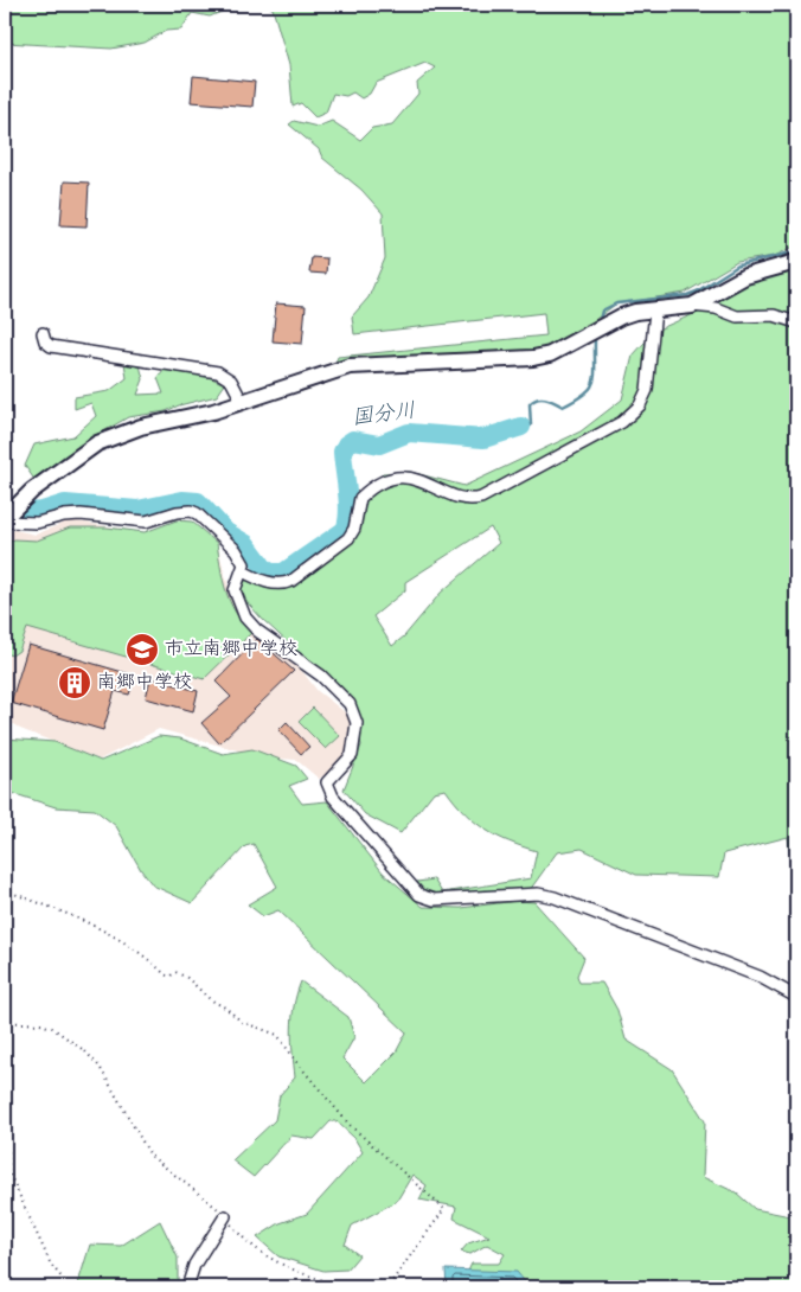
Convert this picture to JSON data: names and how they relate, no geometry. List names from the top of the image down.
{
  "water": ["国分川"],
  "places": {
    "school or university": ["市立南郷中学校"],
    "building": ["南郷中学校"]
  }
}
